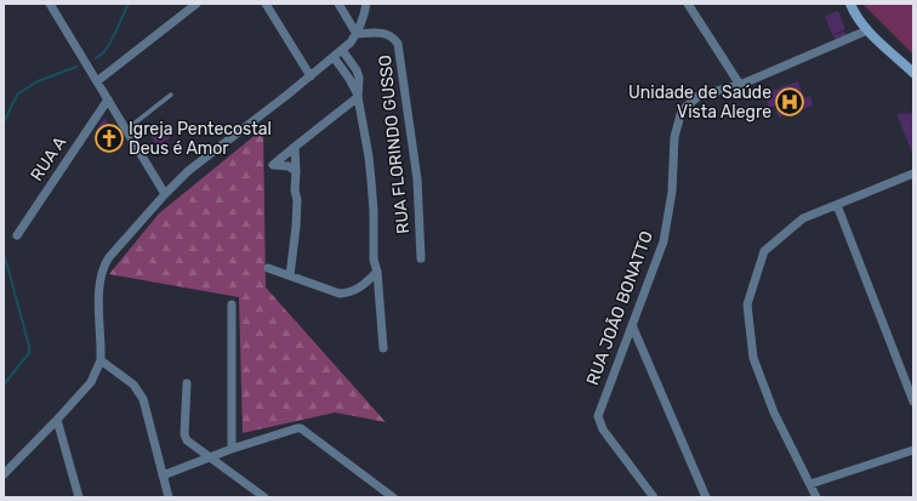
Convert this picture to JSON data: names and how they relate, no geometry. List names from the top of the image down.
{
  "streets": {
    "street": ["RUA FLORINDO GUSSO", "RUA A", "RUA JOÃO BONATTO"]
  },
  "places": {
    "hospital": ["Unidade de Saúde Vista Alegre"],
    "church": ["Igreja Pentecostal Deus é Amor"]
  }
}
